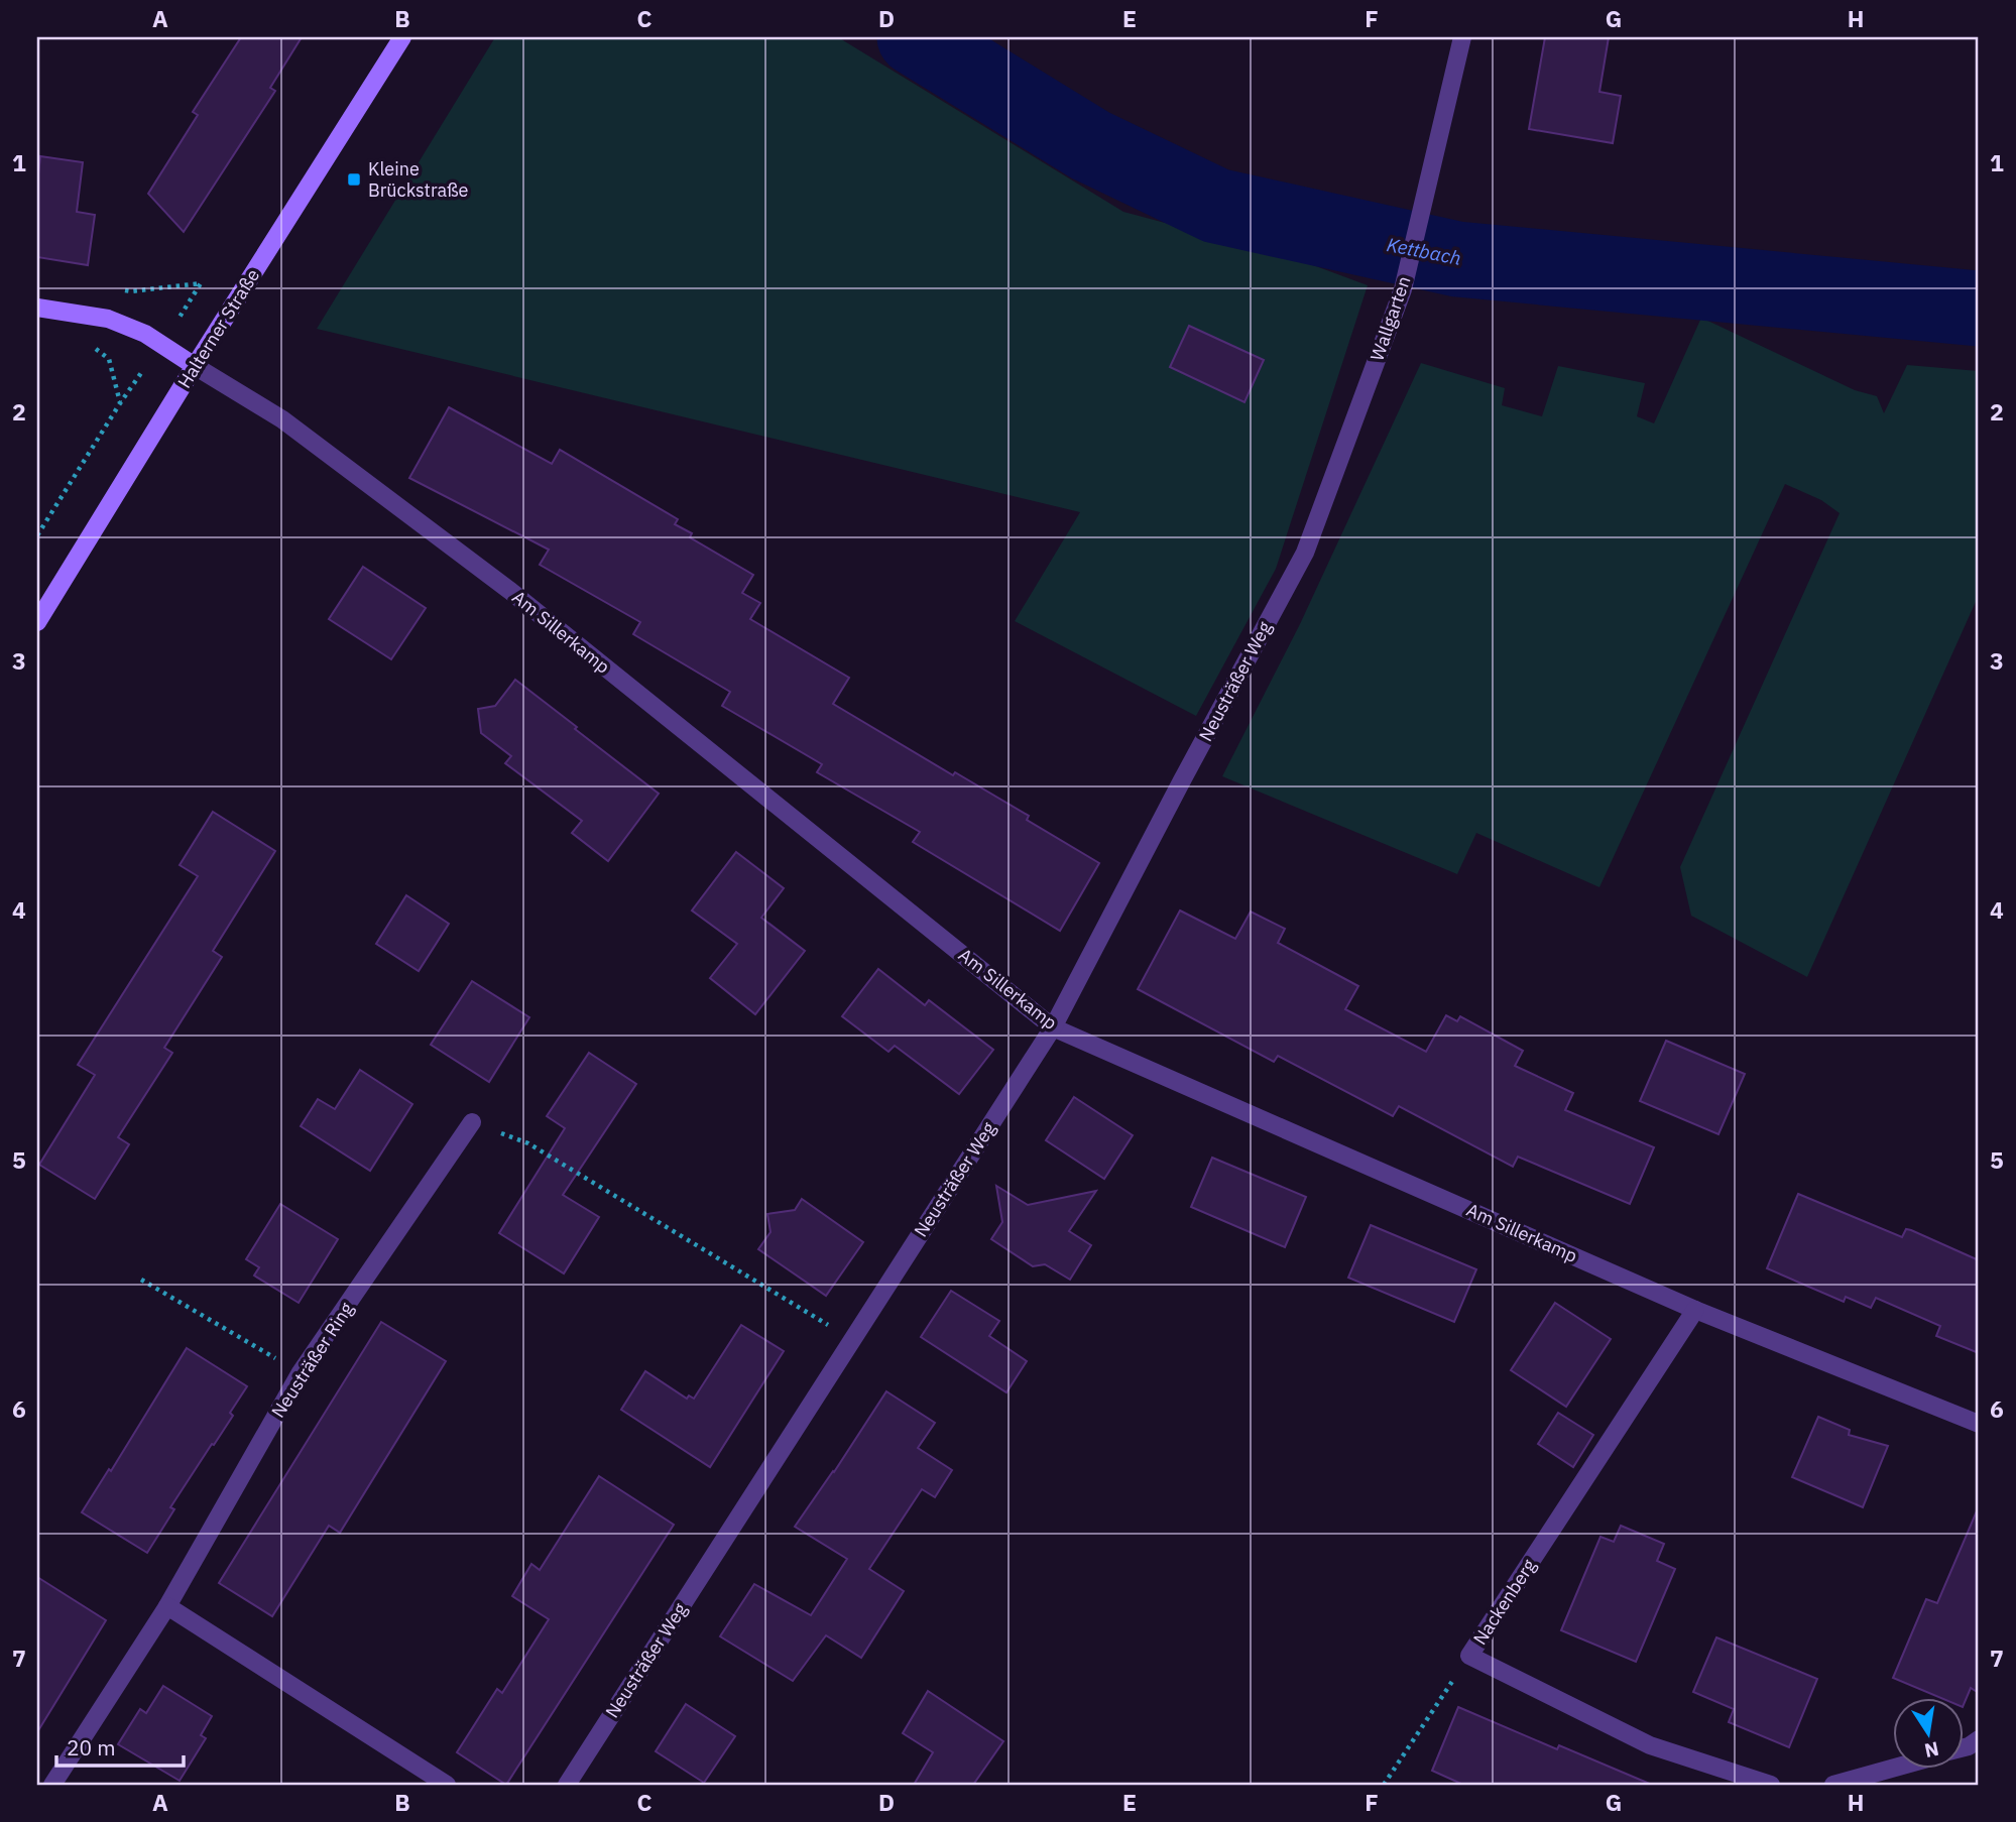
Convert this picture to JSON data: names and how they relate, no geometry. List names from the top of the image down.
{
  "streets": {
    "main road": ["Halterner Straße"],
    "street": [
      "Wallgarten",
      "Am Sillerkamp",
      "Neusträßer Weg",
      "Neusträßer Ring",
      "Nackenberg"
    ]
  },
  "crossings": [
    ["Wallgarten", "Neusträßer Weg"],
    ["Halterner Straße", "Am Sillerkamp"],
    ["Am Sillerkamp", "Neusträßer Weg"],
    ["Am Sillerkamp", "Nackenberg"]
  ],
  "water": ["Kettbach"],
  "places": {
    "transit": ["Kleine Brückstraße"]
  },
  "scale_bar": "20 m",
  "north": "bottom",
  "grid": {
    "columns": [
      "A",
      "B",
      "C",
      "D",
      "E",
      "F",
      "G",
      "H"
    ],
    "rows": [
      "1",
      "2",
      "3",
      "4",
      "5",
      "6",
      "7"
    ]
  }
}
